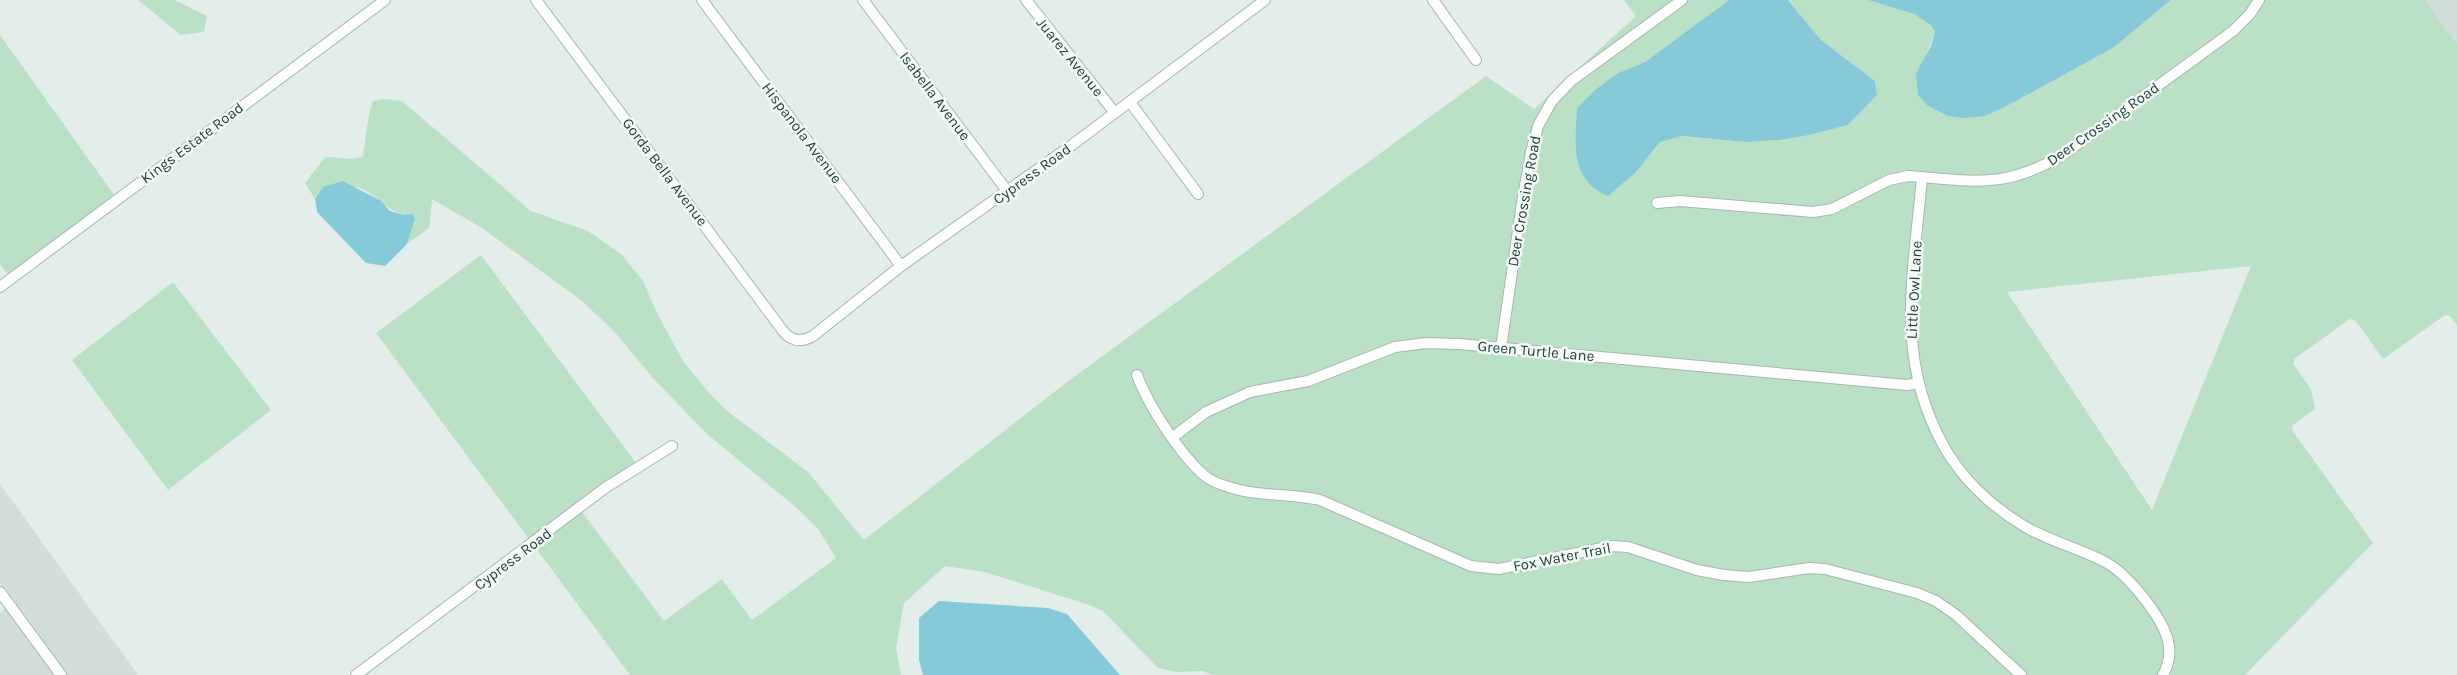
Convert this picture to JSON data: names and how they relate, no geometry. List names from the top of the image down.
{
  "streets": {
    "street": [
      "Juarez Avenue",
      "Isabella Avenue",
      "Deer Crossing Road",
      "Hispanola Avenue",
      "Kings Estate Road",
      "Gorda Bella Avenue",
      "Cypress Road",
      "Little Owl Lane",
      "Green Turtle Lane",
      "Fox Water Trail"
    ]
  },
  "crossings": [
    ["Juarez Avenue", "Cypress Road"],
    ["Isabella Avenue", "Cypress Road"],
    ["Deer Crossing Road", "Little Owl Lane"],
    ["Deer Crossing Road", "Green Turtle Lane"],
    ["Hispanola Avenue", "Cypress Road"],
    ["Gorda Bella Avenue", "Cypress Road"],
    ["Little Owl Lane", "Green Turtle Lane"],
    ["Green Turtle Lane", "Fox Water Trail"]
  ]
}
